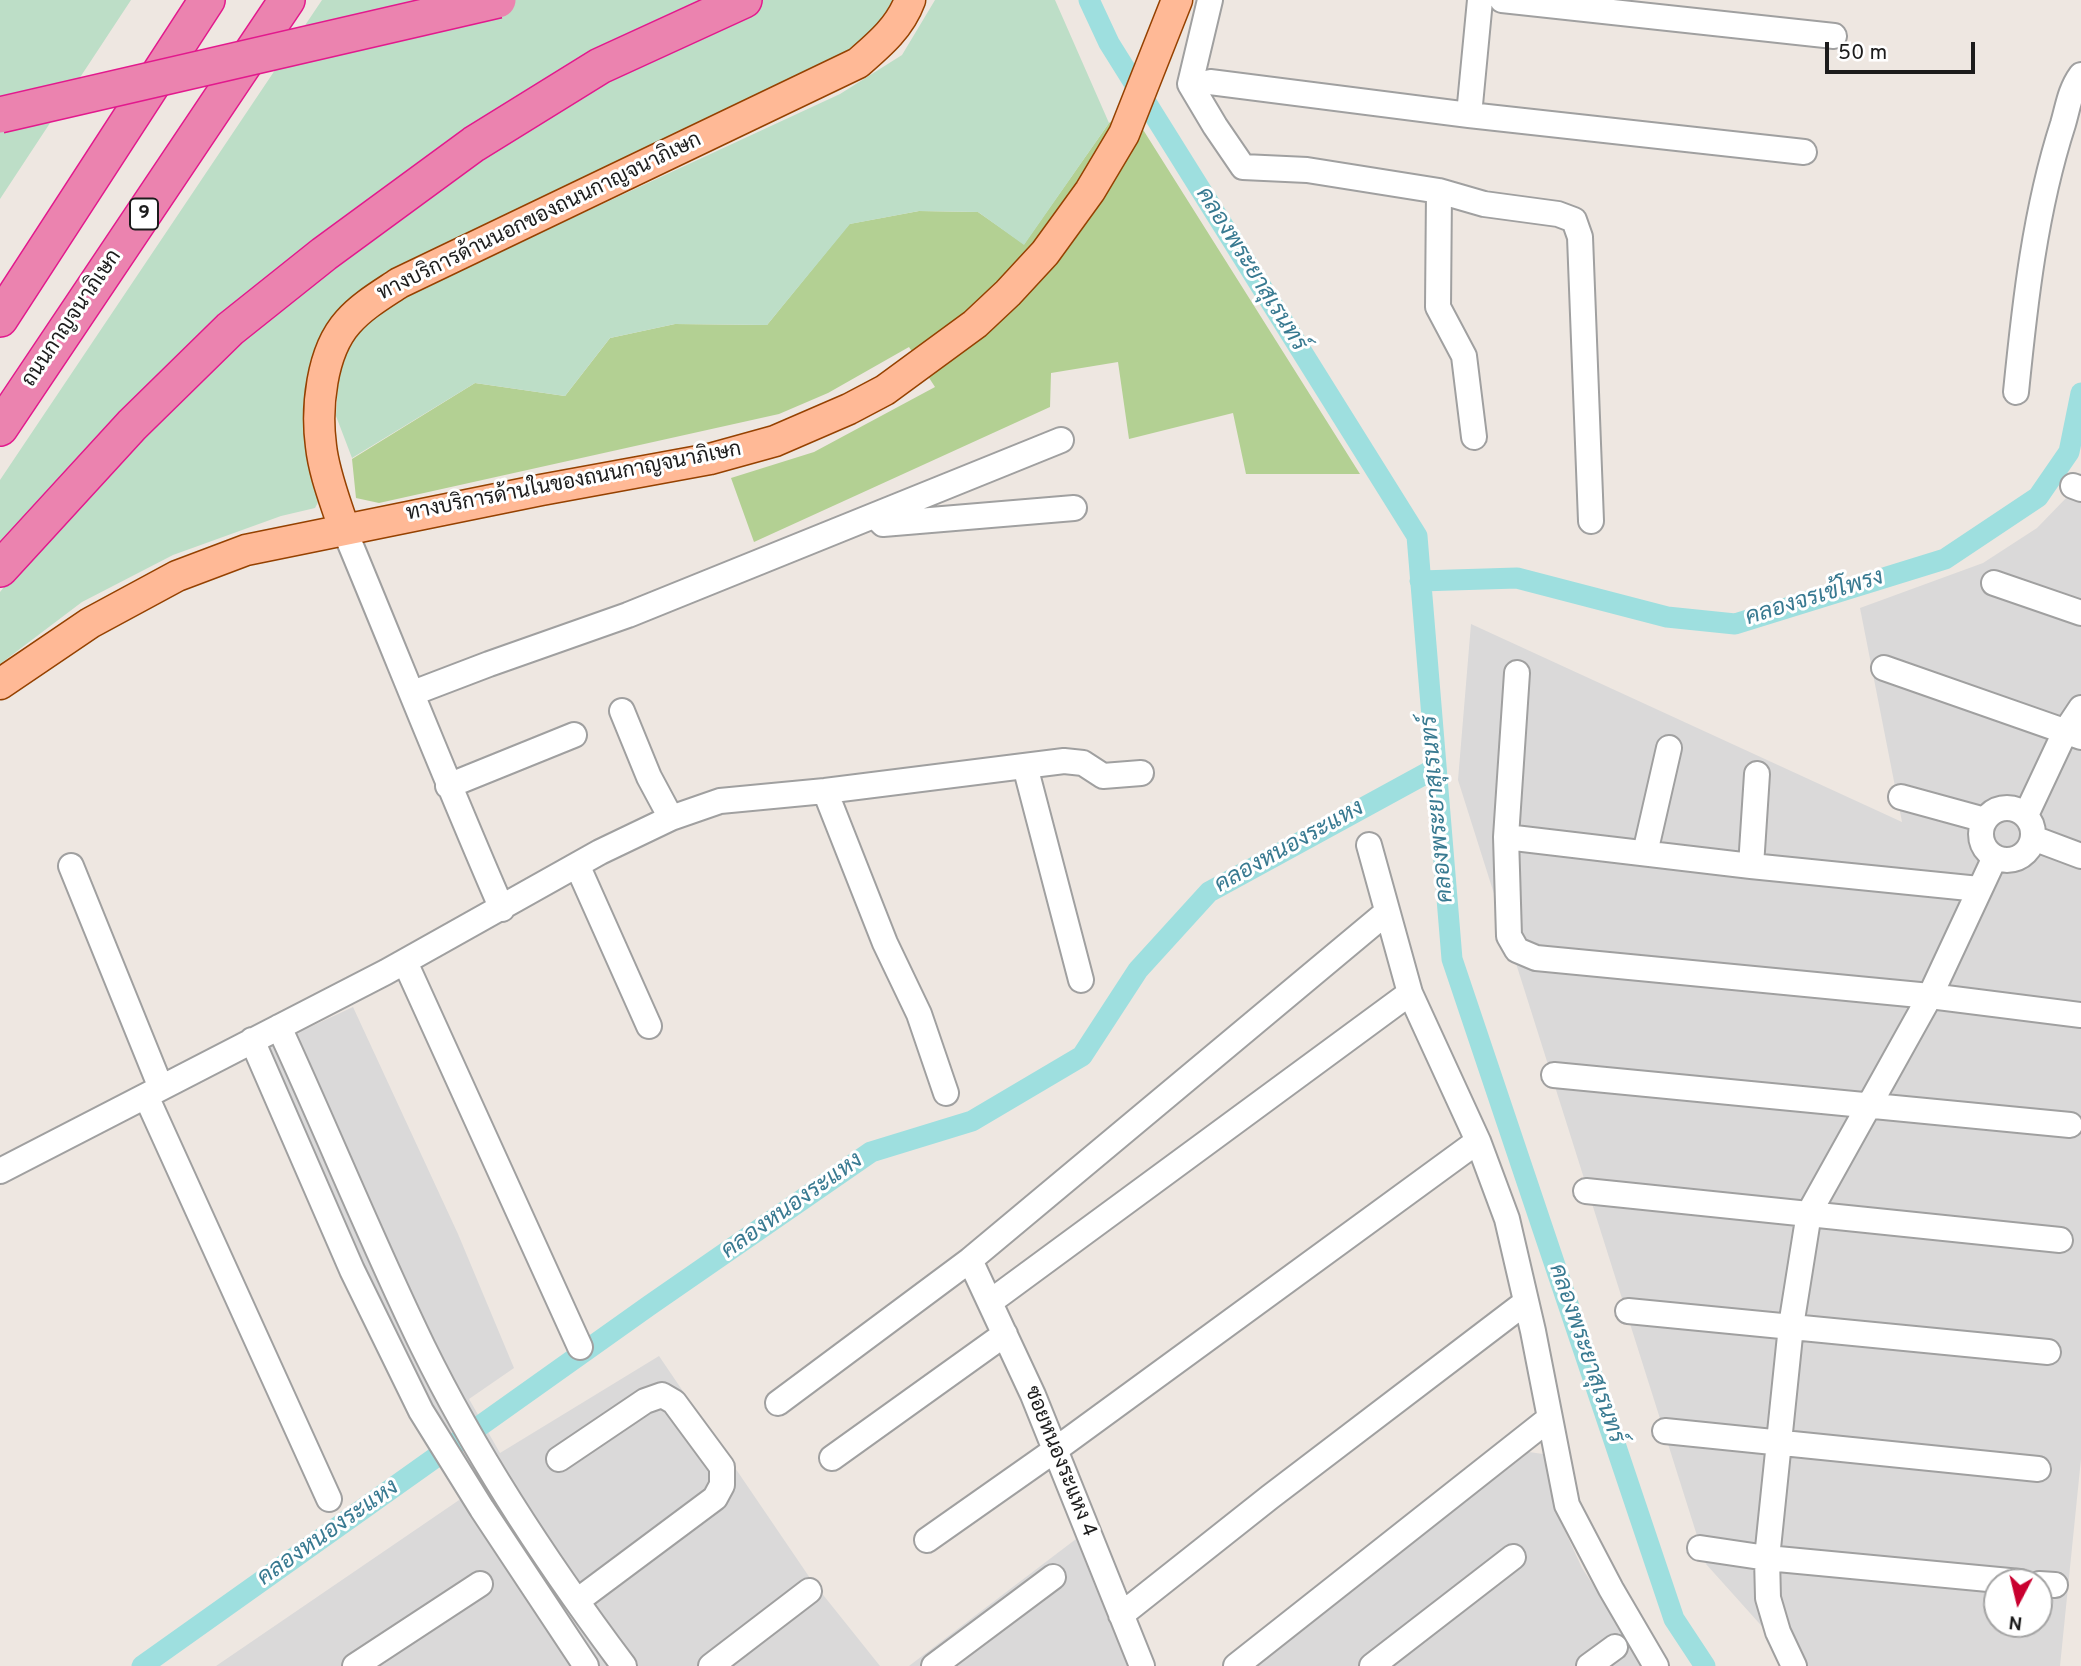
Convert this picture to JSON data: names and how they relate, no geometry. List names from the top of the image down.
{
  "streets": {
    "highway": ["9", "ถนนกาญจนาภิเษก"],
    "main road": ["ทางบริการด้านนอกของถนนกาญจนาภิเษก", "ทางบริการด้านในของถนนกาญจนาภิเษก"],
    "street": ["ซอยหนองระแหง 4"]
  },
  "crossings": [
    ["ทางบริการด้านนอกของถนนกาญจนาภิเษก", "ทางบริการด้านในของถนนกาญจนาภิเษก"]
  ],
  "water": ["คลองพระยาสุเรนทร์", "คลองจรเข้โพรง", "คลองหนองระแหง"],
  "scale_bar": "50 m",
  "north": "bottom"
}
